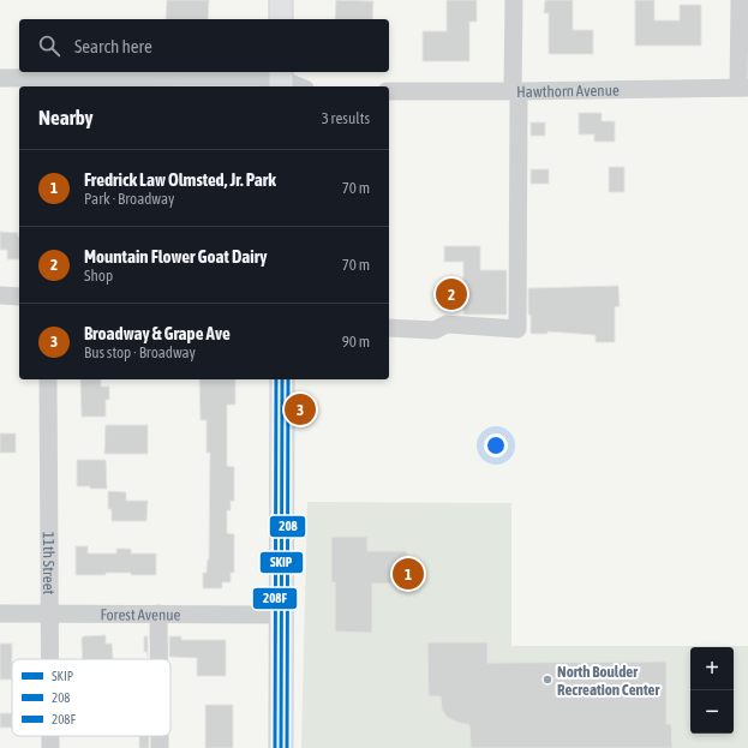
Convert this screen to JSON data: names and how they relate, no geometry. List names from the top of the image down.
{
  "streets": {
    "street": ["Hawthorn Avenue", "11th Street", "Forest Avenue"]
  },
  "crossings": [
    ["11th Street", "Forest Avenue"]
  ],
  "places": ["North Boulder Recreation Center"],
  "lines": ["transit line SKIP", "transit line 208", "transit line 208F"],
  "legend": ["SKIP", "208", "208F"],
  "page": {
    "search": "Search here",
    "heading": ["Nearby", "3 results"],
    "list": [
      {
        "mark": "1",
        "name": "Fredrick Law Olmsted, Jr. Park",
        "note": "Park · Broadway",
        "value": "70 m"
      },
      {
        "mark": "2",
        "name": "Mountain Flower Goat Dairy",
        "note": "Shop",
        "value": "70 m"
      },
      {
        "mark": "3",
        "name": "Broadway & Grape Ave",
        "note": "Bus stop · Broadway",
        "value": "90 m"
      }
    ],
    "pins": ["2", "3", "1"],
    "map_buttons": ["+", "−"]
  }
}
